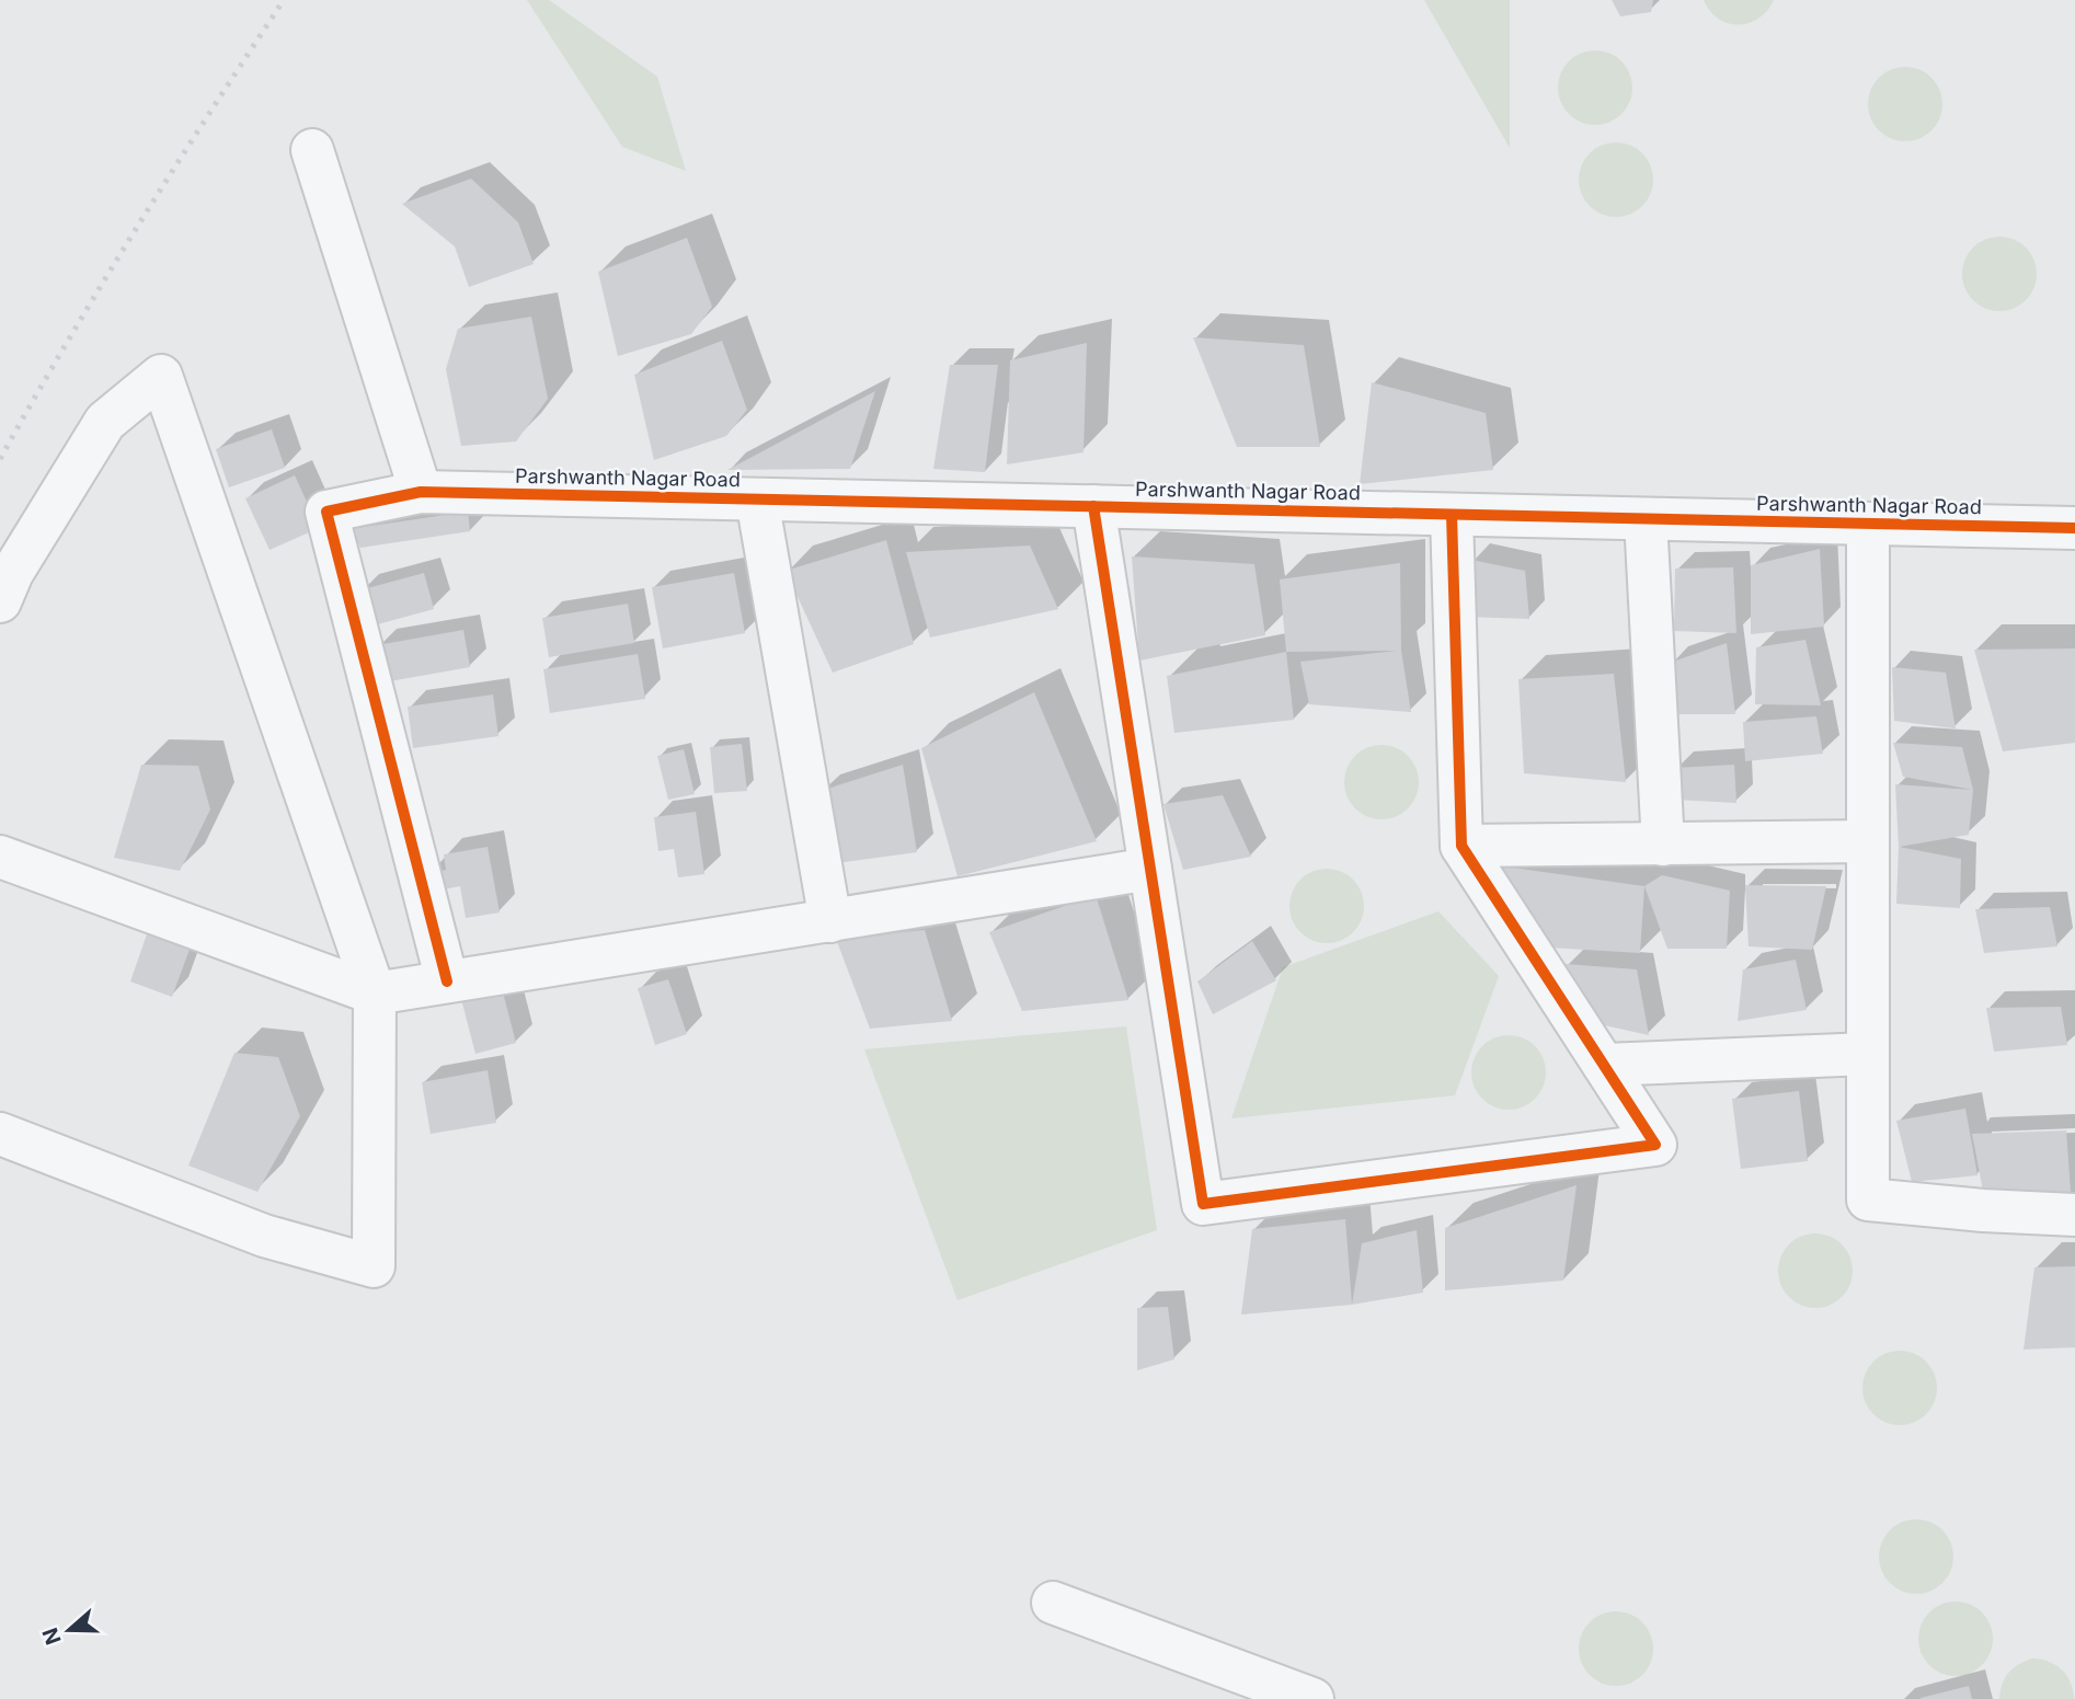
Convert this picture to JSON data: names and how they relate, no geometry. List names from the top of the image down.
{
  "streets": {
    "street": ["Parshwanth Nagar Road"]
  },
  "north": "left"
}
